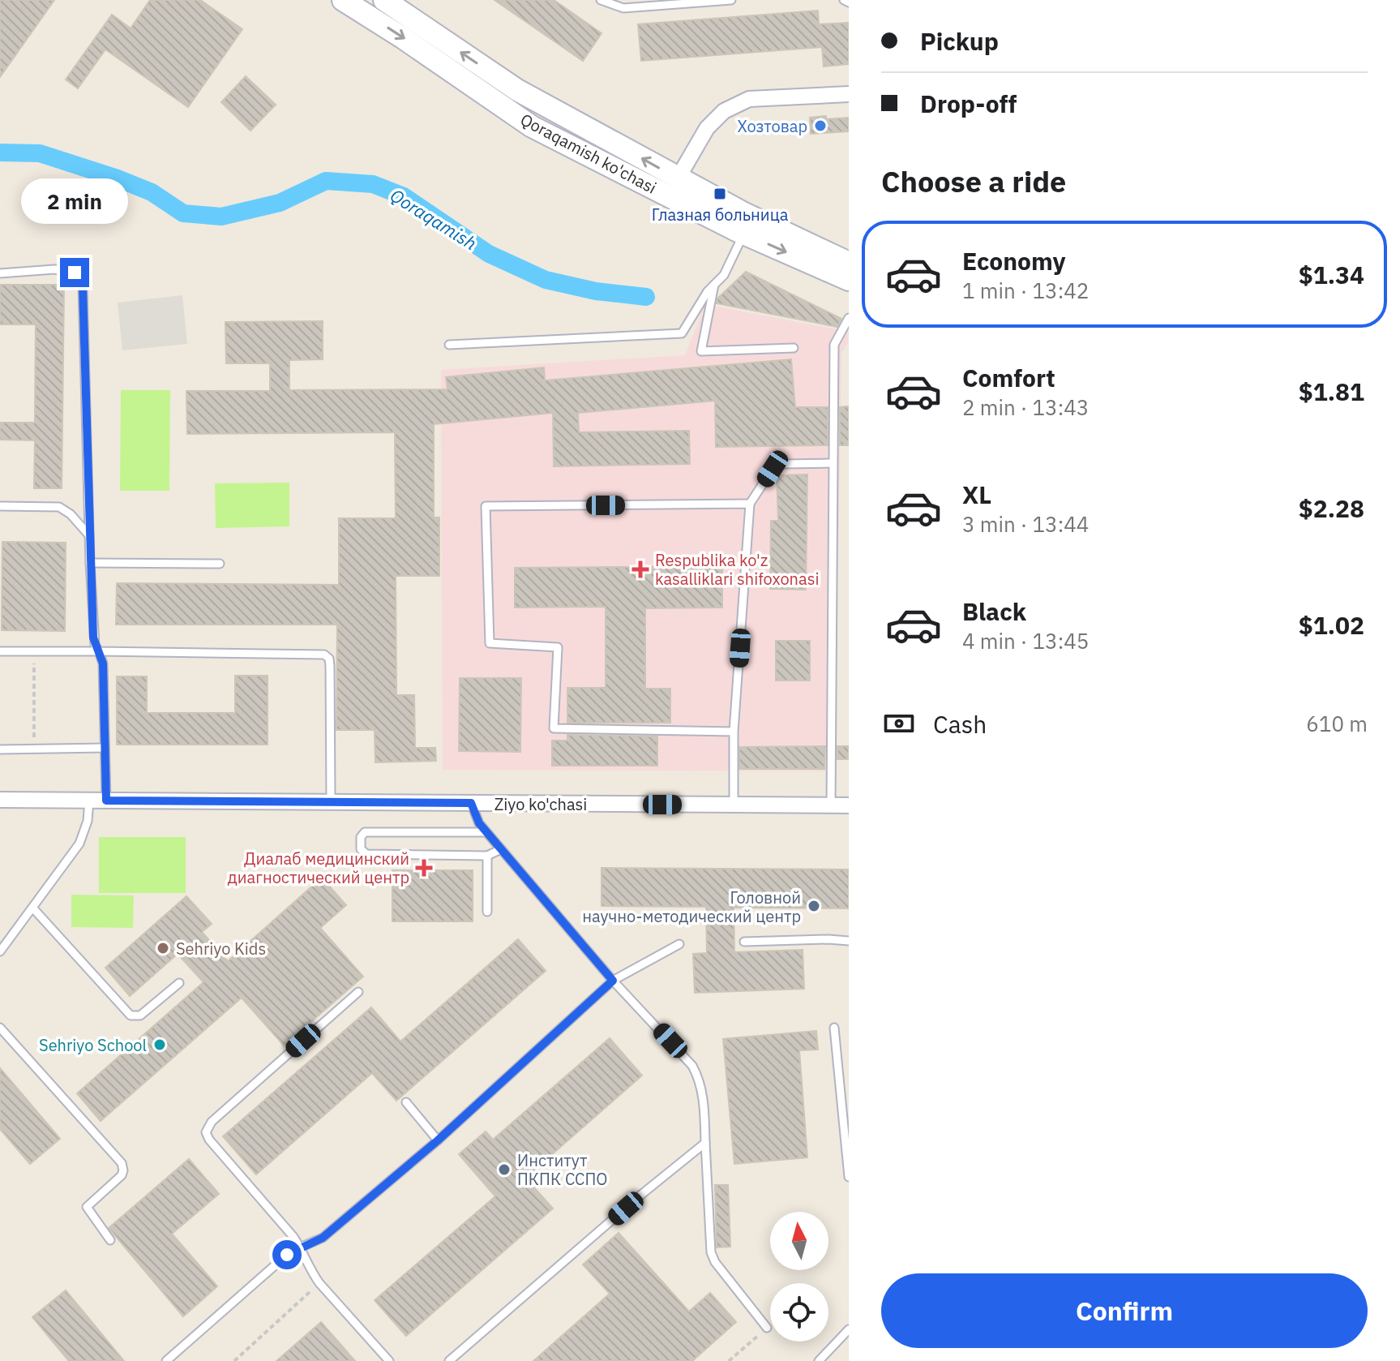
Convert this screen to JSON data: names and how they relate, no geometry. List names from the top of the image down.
{
  "streets": {
    "main road": ["Qoraqamish ko'chasi"],
    "street": ["Ziyo ko'chasi"]
  },
  "water": ["Qoraqamish"],
  "places": {
    "other": [
      "Хозтовар",
      "Головной научно-методический центр",
      "Sehriyo Kids",
      "Sehriyo School",
      "Институт ПКПК ССПО"
    ],
    "transit": ["Глазная больница"],
    "health": ["Respublika ko'z kasalliklari shifoxonasi", "Диалаб медицинский диагностический центр"]
  },
  "north": "top",
  "page": {
    "banner": ["Pickup", "Drop-off"],
    "heading": "Choose a ride",
    "bubble": "2 min",
    "list": [
      {
        "name": "Economy",
        "note": "1 min · 13:42",
        "value": "$1.34"
      },
      {
        "name": "Comfort",
        "note": "2 min · 13:43",
        "value": "$1.81"
      },
      {
        "name": "XL",
        "note": "3 min · 13:44",
        "value": "$2.28"
      },
      {
        "name": "Black",
        "note": "4 min · 13:45",
        "value": "$1.02"
      }
    ],
    "pay": ["Cash", "610 m"],
    "buttons": "Confirm"
  }
}
